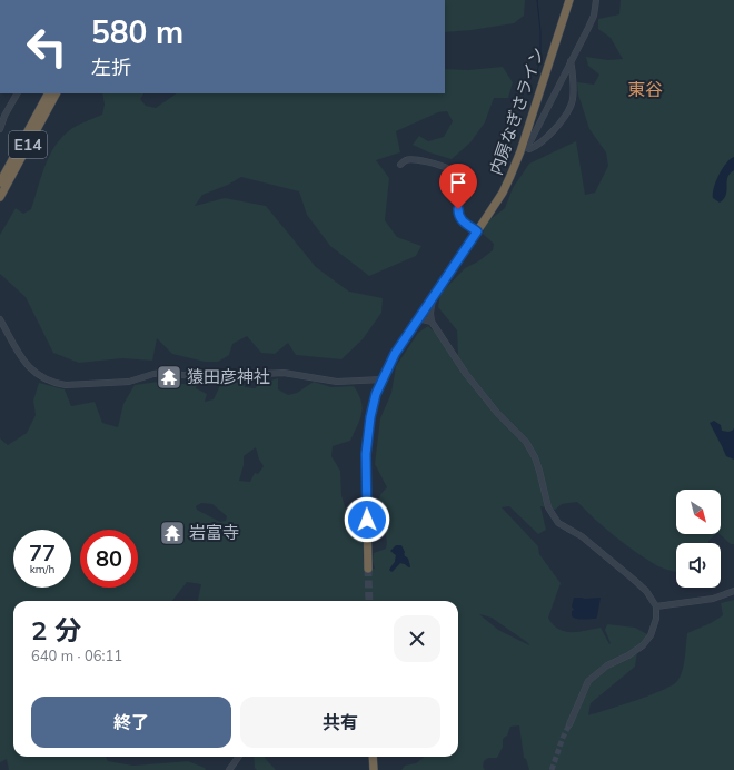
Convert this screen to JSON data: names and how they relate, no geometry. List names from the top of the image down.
{
  "streets": {
    "highway": ["内房なぎさライン", "E14"]
  },
  "districts": ["東谷"],
  "places": {
    "temple": ["猿田彦神社", "岩富寺"]
  },
  "north": "bottom right",
  "page": {
    "turn": ["580 m", "左折"],
    "speed": "77 km/h",
    "limit": "80",
    "heading": ["2 分", "640 m · 06:11"],
    "buttons": ["終了", "共有"]
  }
}
